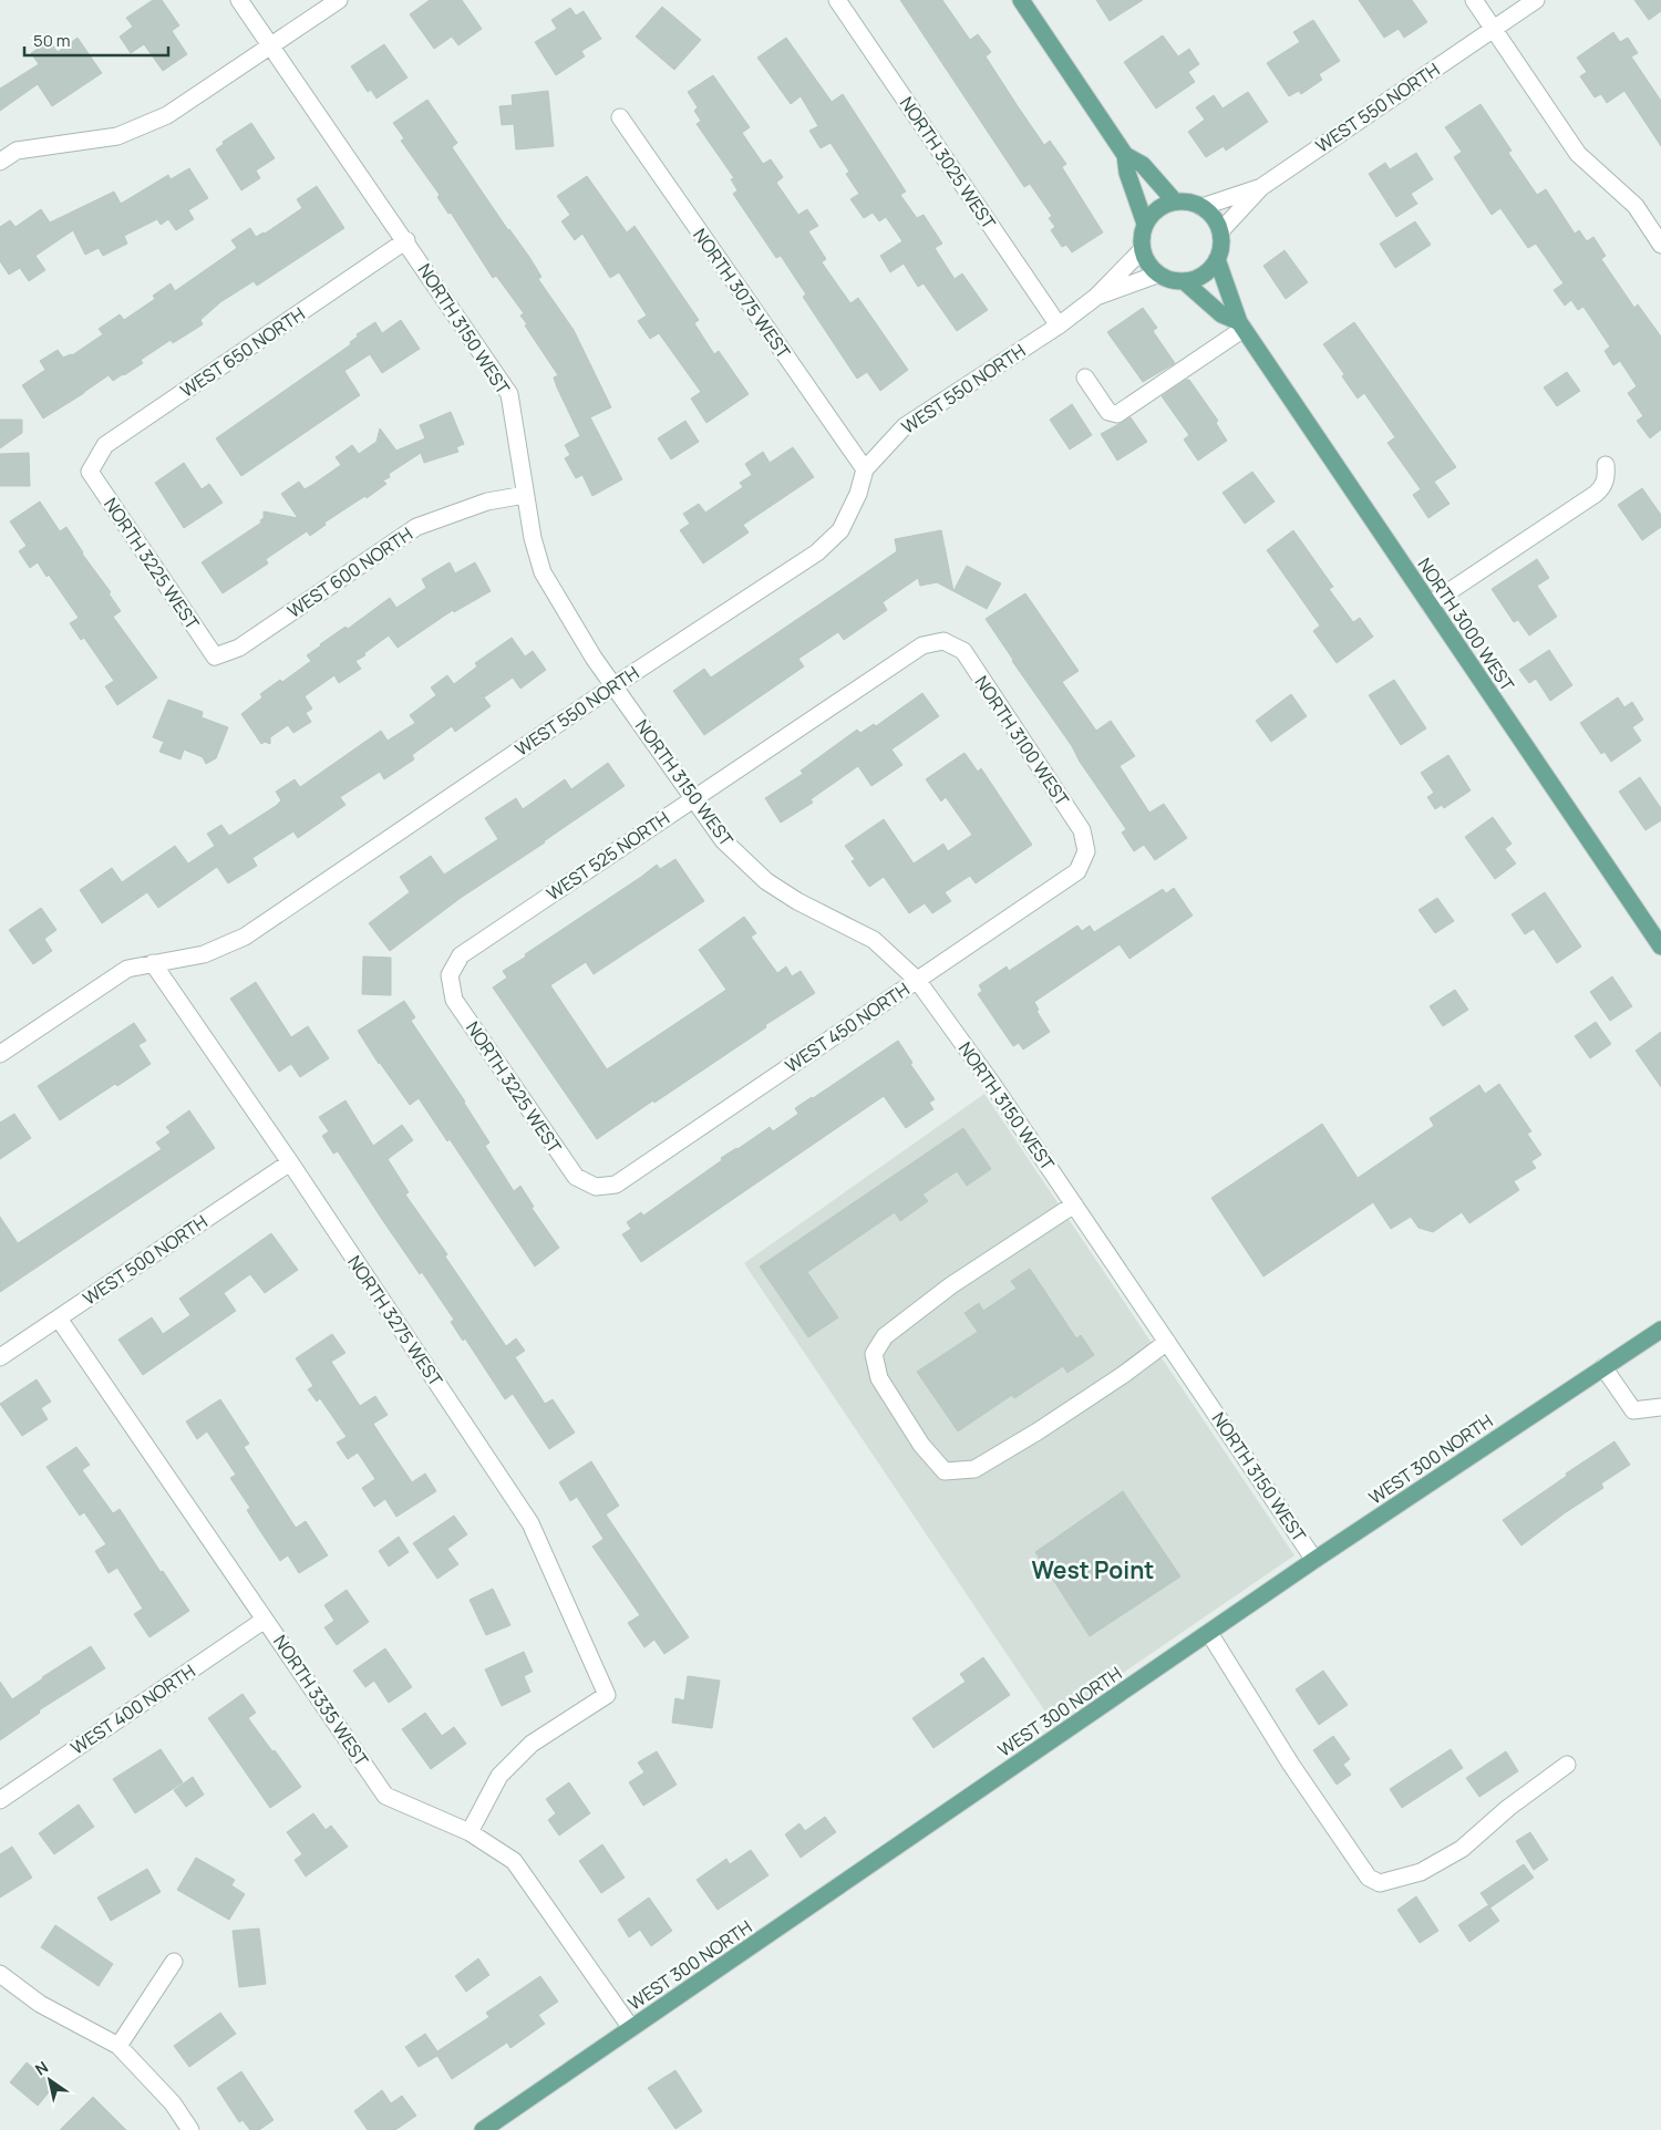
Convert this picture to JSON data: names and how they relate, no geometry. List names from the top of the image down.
{
  "streets": {
    "main road": ["NORTH 3000 WEST", "WEST 300 NORTH"],
    "street": [
      "WEST 550 NORTH",
      "NORTH 3025 WEST",
      "NORTH 3075 WEST",
      "NORTH 3150 WEST",
      "WEST 650 NORTH",
      "NORTH 3225 WEST",
      "WEST 600 NORTH",
      "NORTH 3100 WEST",
      "WEST 525 NORTH",
      "WEST 450 NORTH",
      "WEST 500 NORTH",
      "NORTH 3275 WEST",
      "NORTH 3335 WEST",
      "WEST 400 NORTH"
    ]
  },
  "crossings": [
    ["WEST 550 NORTH", "NORTH 3025 WEST"],
    ["WEST 550 NORTH", "NORTH 3075 WEST"],
    ["WEST 550 NORTH", "NORTH 3150 WEST"],
    ["WEST 550 NORTH", "NORTH 3000 WEST"],
    ["WEST 550 NORTH", "NORTH 3275 WEST"],
    ["NORTH 3150 WEST", "WEST 650 NORTH"],
    ["NORTH 3150 WEST", "WEST 600 NORTH"],
    ["NORTH 3150 WEST", "WEST 525 NORTH"],
    ["NORTH 3150 WEST", "WEST 450 NORTH"],
    ["NORTH 3150 WEST", "WEST 300 NORTH"],
    ["WEST 650 NORTH", "NORTH 3225 WEST"],
    ["NORTH 3225 WEST", "WEST 600 NORTH"],
    ["NORTH 3225 WEST", "WEST 525 NORTH"],
    ["NORTH 3225 WEST", "WEST 450 NORTH"],
    ["NORTH 3100 WEST", "WEST 525 NORTH"],
    ["NORTH 3100 WEST", "WEST 450 NORTH"],
    ["WEST 500 NORTH", "NORTH 3275 WEST"],
    ["WEST 500 NORTH", "NORTH 3335 WEST"],
    ["NORTH 3275 WEST", "NORTH 3335 WEST"],
    ["WEST 300 NORTH", "NORTH 3335 WEST"],
    ["NORTH 3335 WEST", "WEST 400 NORTH"]
  ],
  "districts": ["West Point"],
  "scale_bar": "50 m",
  "north": "top left"
}
